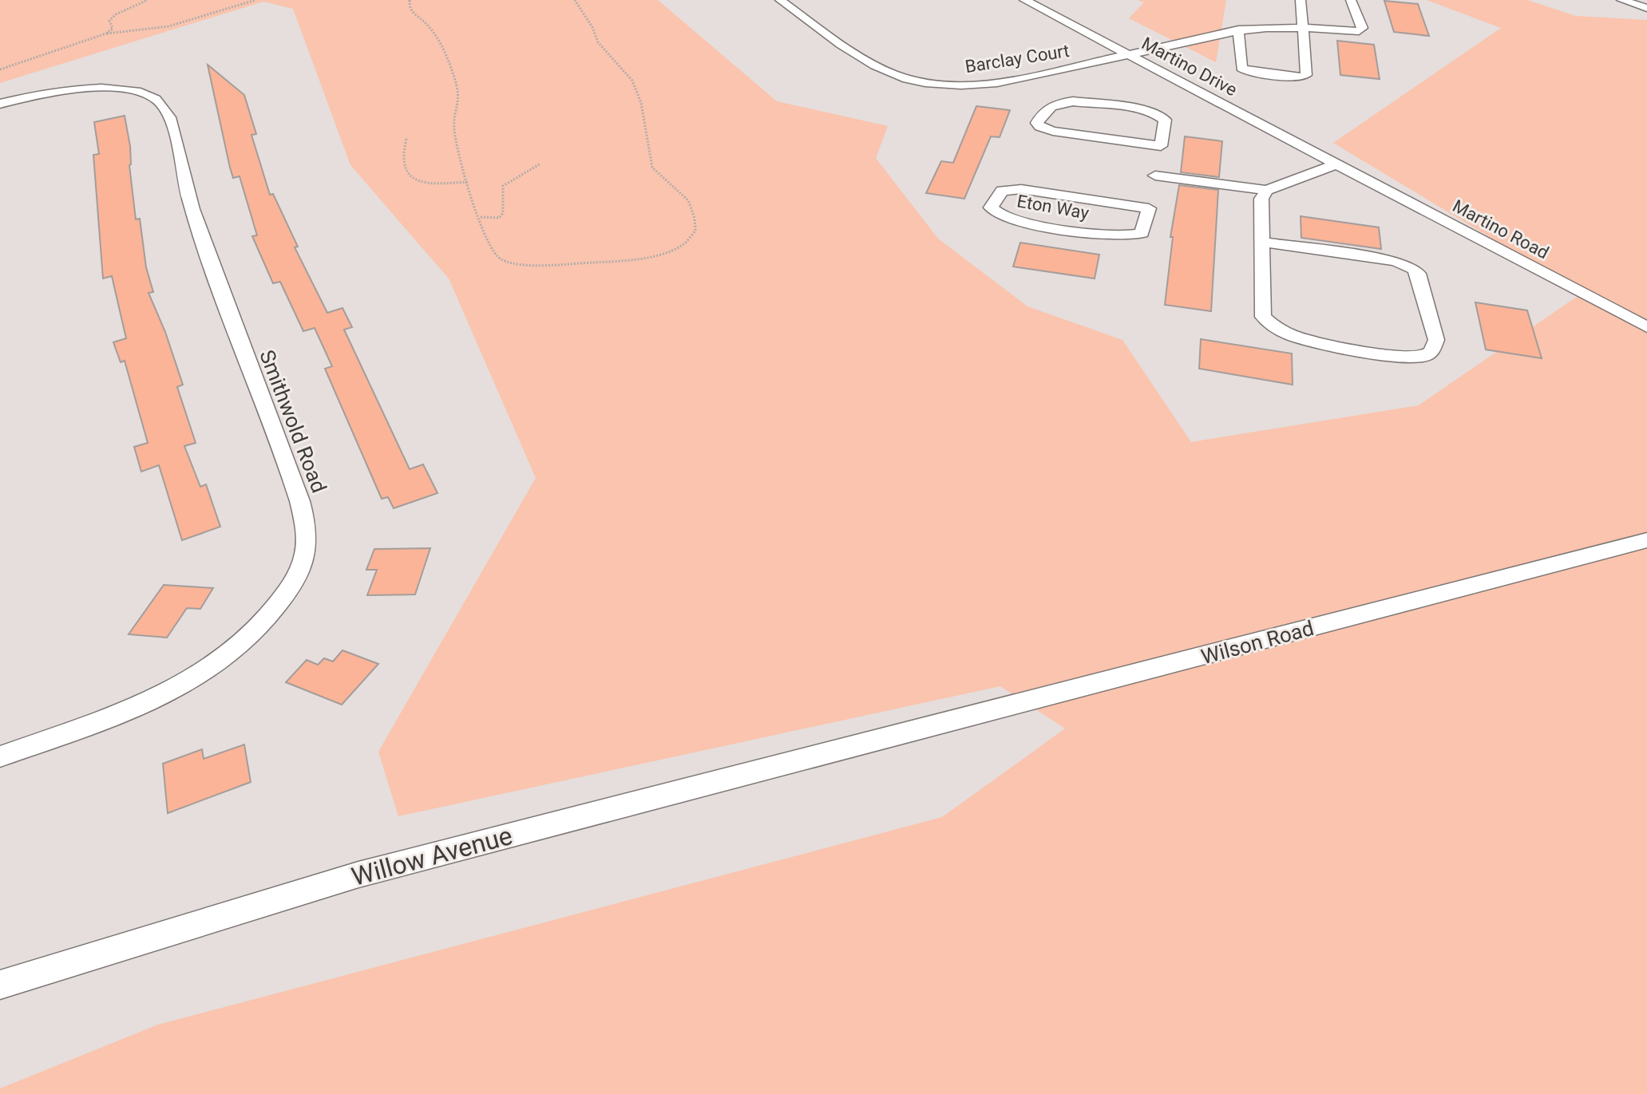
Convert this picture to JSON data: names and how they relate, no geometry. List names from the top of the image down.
{
  "streets": {
    "street": [
      "Barclay Court",
      "Martino Drive",
      "Eton Way",
      "Martino Road",
      "Smithwold Road",
      "Wilson Road",
      "Willow Avenue"
    ]
  },
  "crossings": [
    ["Barclay Court", "Martino Drive"],
    ["Martino Drive", "Eton Way"],
    ["Martino Drive", "Martino Road"],
    ["Eton Way", "Martino Road"],
    ["Wilson Road", "Willow Avenue"]
  ]
}
